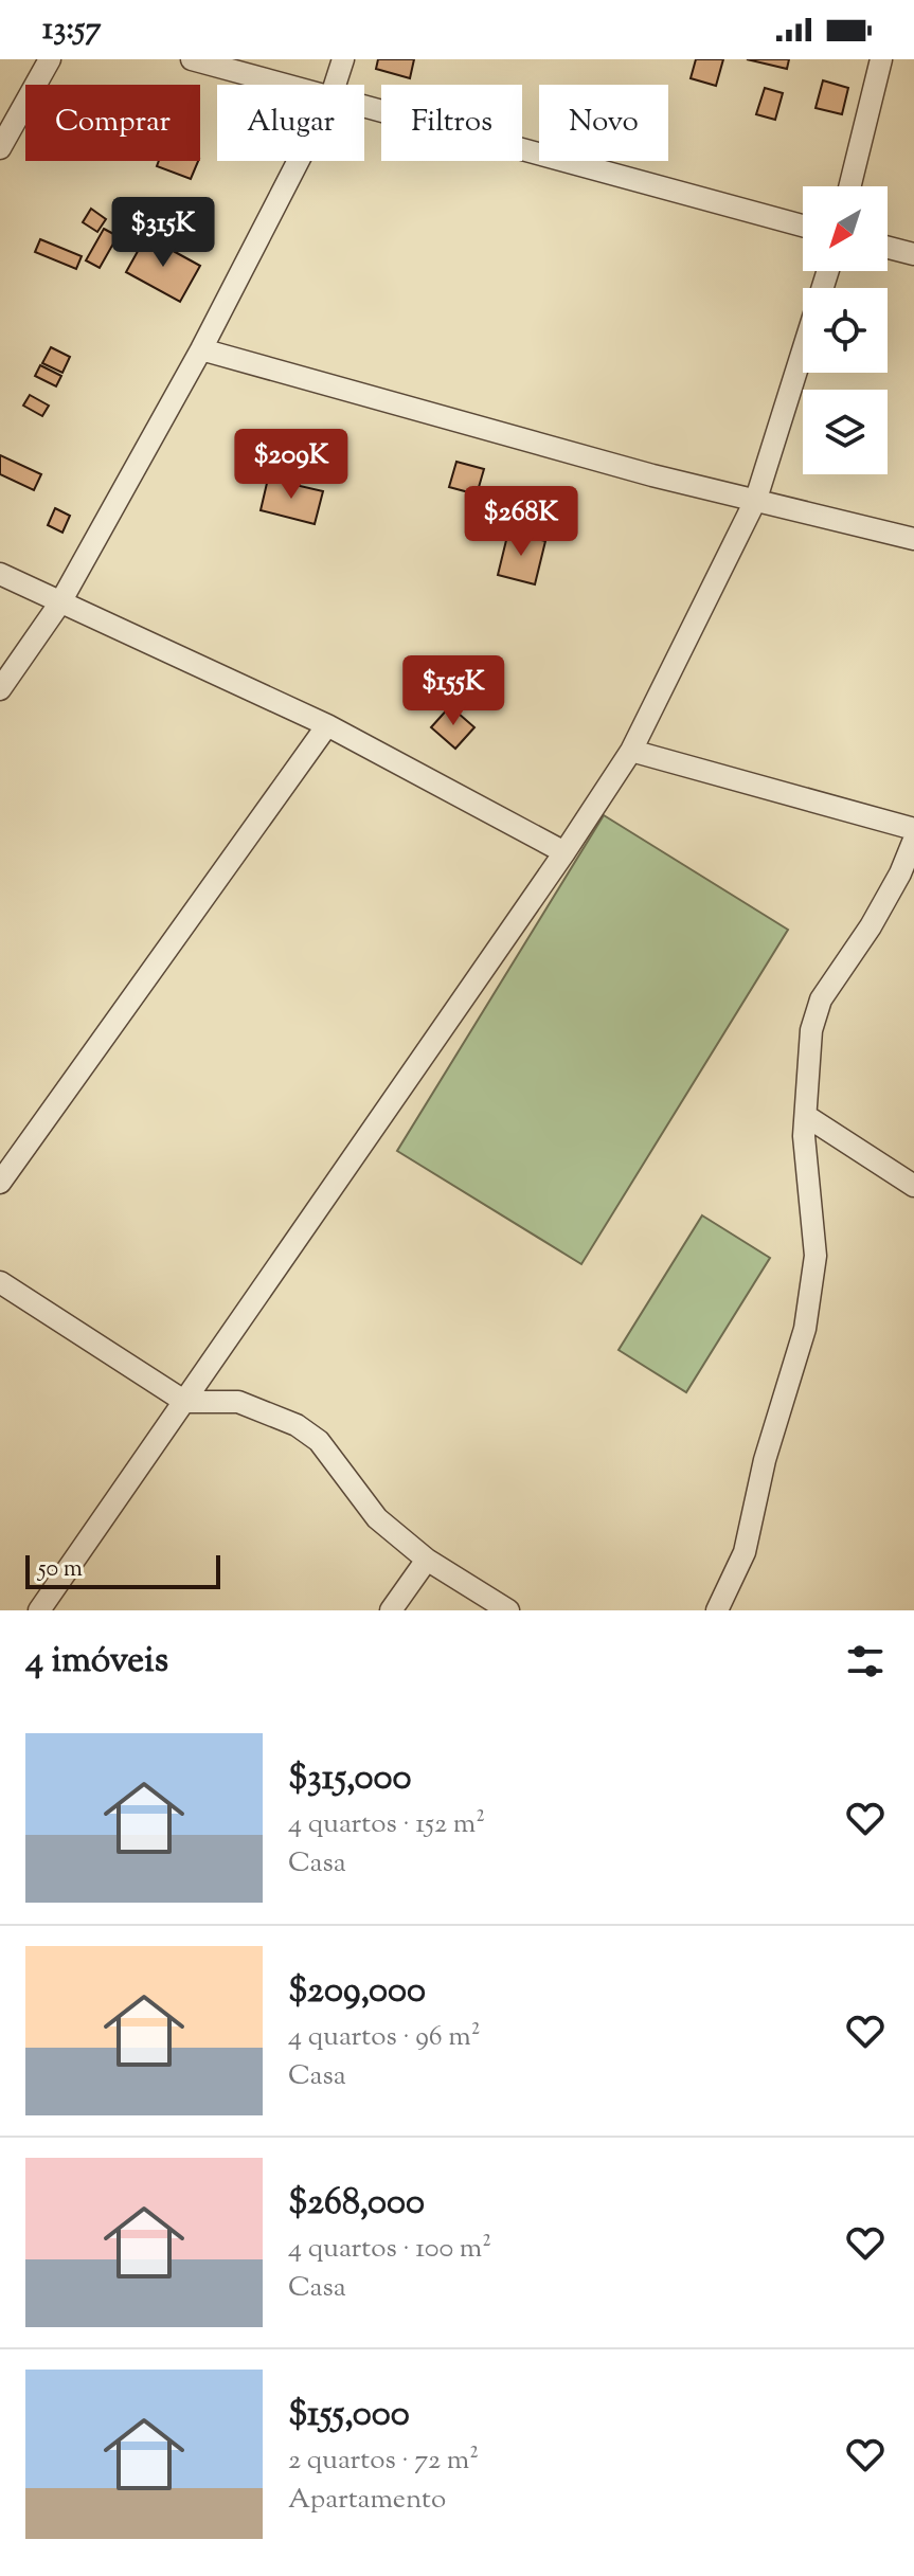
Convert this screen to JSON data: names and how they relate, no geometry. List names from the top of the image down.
{
  "scale_bar": "50 m",
  "north": "bottom left",
  "page": {
    "status": "13:57",
    "chip": [
      "Comprar",
      "Alugar",
      "Filtros",
      "Novo"
    ],
    "price": [
      "$315K",
      "$209K",
      "$268K",
      "$155K"
    ],
    "scale": "50 m",
    "heading": "4 imóveis",
    "list": [
      {
        "name": "$315,000",
        "note": "4 quartos · 152 m² · Casa"
      },
      {
        "name": "$209,000",
        "note": "4 quartos · 96 m² · Casa"
      },
      {
        "name": "$268,000",
        "note": "4 quartos · 100 m² · Casa"
      },
      {
        "name": "$155,000",
        "note": "2 quartos · 72 m² · Apartamento"
      }
    ]
  }
}
